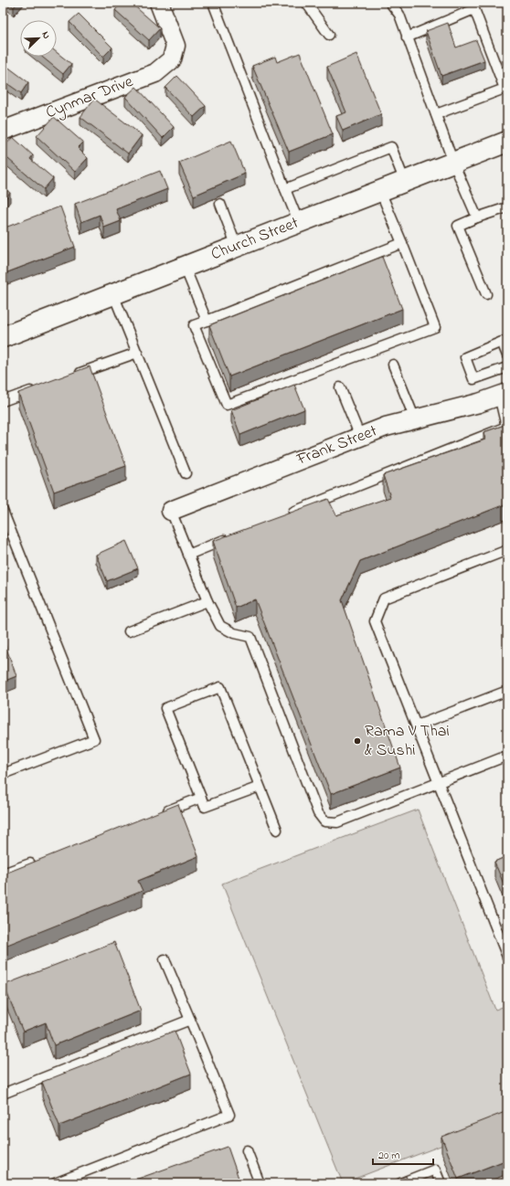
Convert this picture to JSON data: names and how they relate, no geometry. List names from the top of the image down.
{
  "streets": {
    "street": ["Cynmar Drive", "Church Street", "Frank Street"]
  },
  "places": ["Rama V Thai & Sushi"],
  "scale_bar": "20 m",
  "north": "top right"
}
